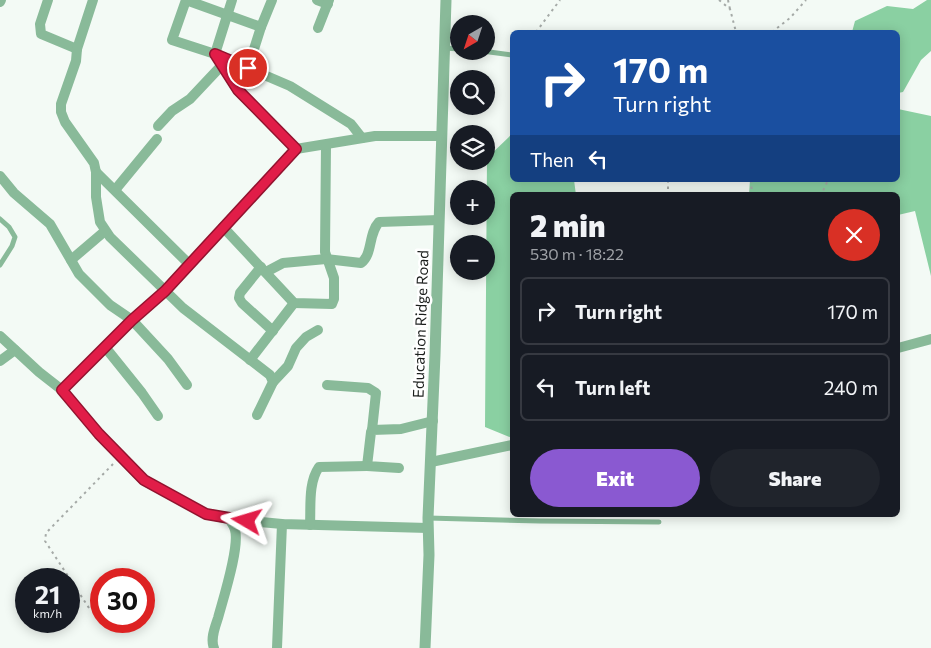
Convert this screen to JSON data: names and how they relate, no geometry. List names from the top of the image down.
{
  "streets": {
    "street": ["Education Ridge Road"]
  },
  "north": "bottom left",
  "page": {
    "map_buttons": ["+", "−"],
    "turn": ["170 m", "Turn right"],
    "then": "Then",
    "heading": ["2 min", "530 m · 18:22"],
    "list": [
      {
        "name": "Turn right",
        "value": "170 m"
      },
      {
        "name": "Turn left",
        "value": "240 m"
      }
    ],
    "buttons": ["Exit", "Share"],
    "speed": "21 km/h",
    "limit": "30"
  }
}
